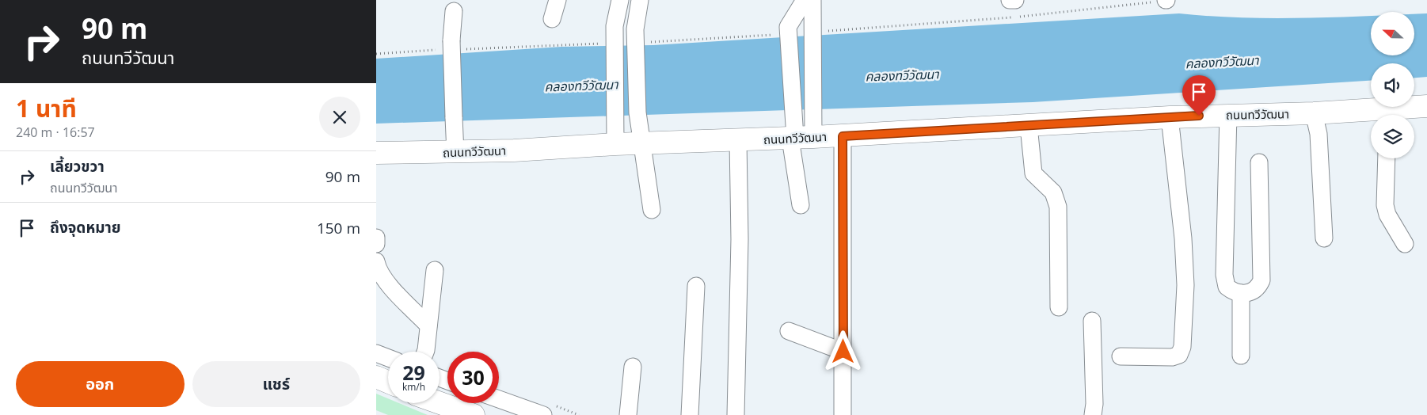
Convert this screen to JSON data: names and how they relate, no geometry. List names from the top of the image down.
{
  "streets": {
    "main road": ["ถนนทวีวัฒนา"]
  },
  "water": ["คลองทวีวัฒนา"],
  "north": "left",
  "page": {
    "turn": ["90 m", "ถนนทวีวัฒนา"],
    "heading": ["1 นาที", "240 m · 16:57"],
    "list": [
      {
        "name": "เลี้ยวขวา",
        "note": "ถนนทวีวัฒนา",
        "value": "90 m"
      },
      {
        "name": "ถึงจุดหมาย",
        "value": "150 m"
      }
    ],
    "speed": "29 km/h",
    "limit": "30",
    "buttons": ["ออก", "แชร์"]
  }
}
